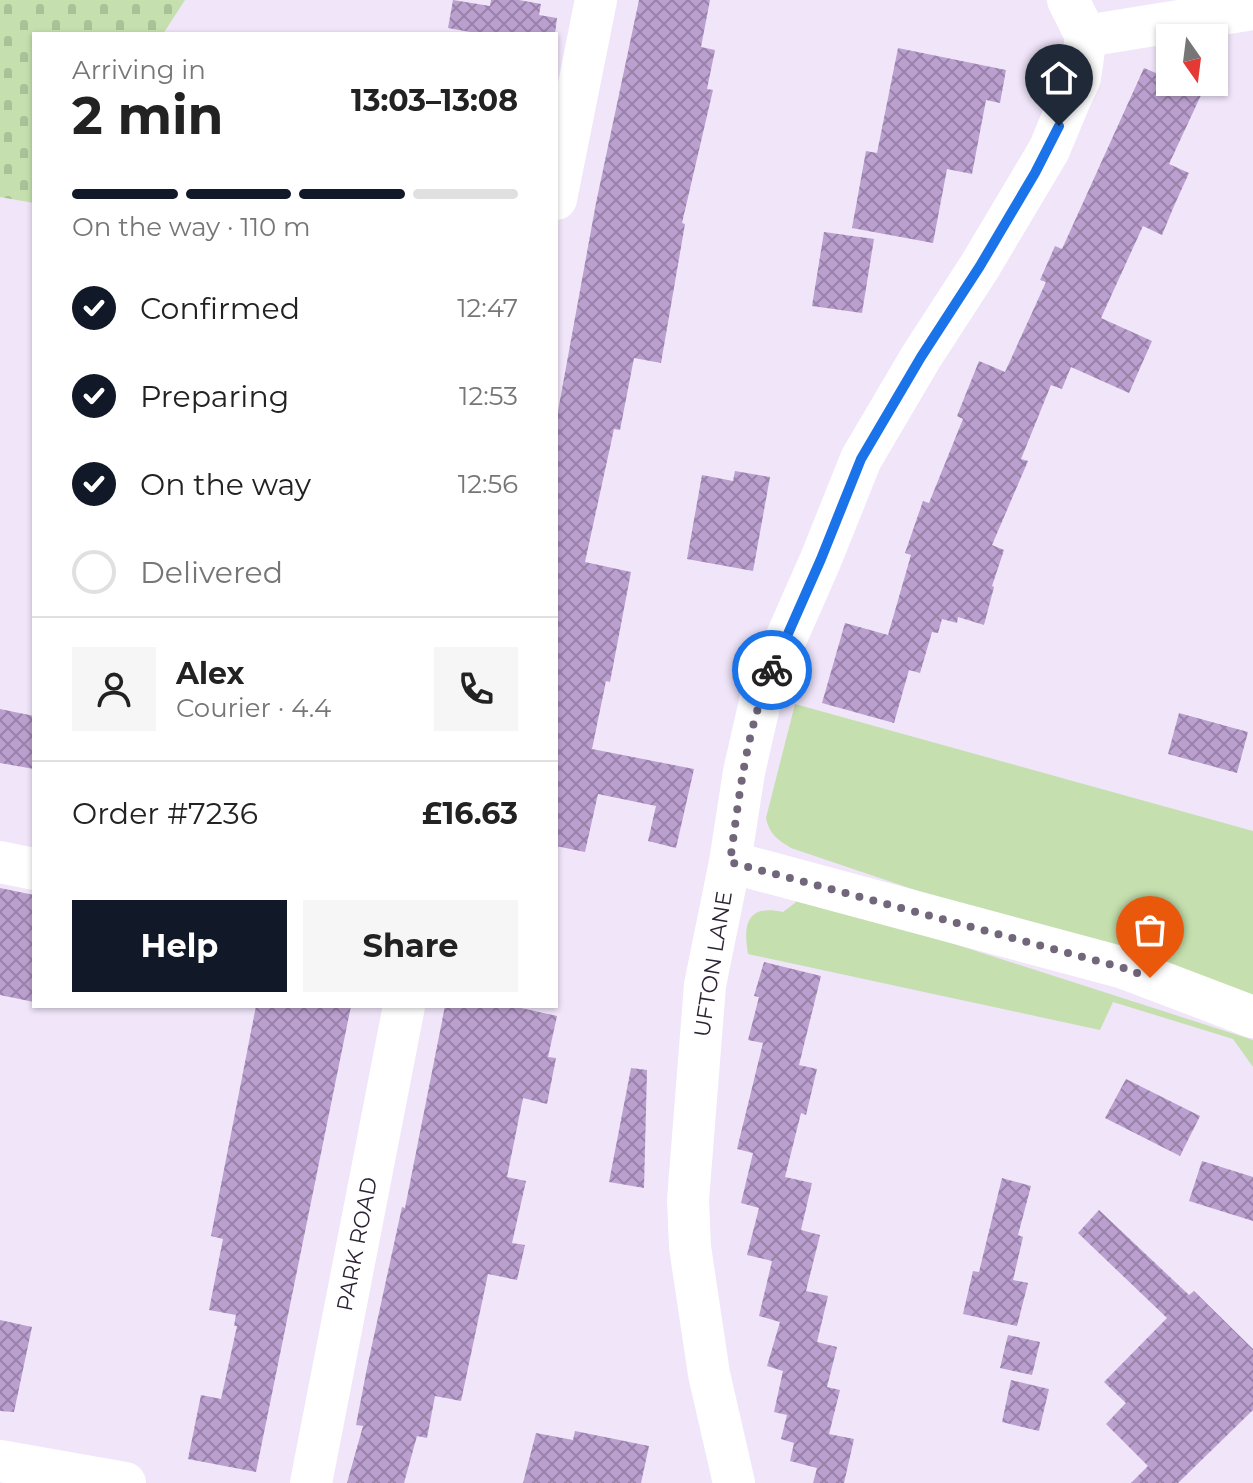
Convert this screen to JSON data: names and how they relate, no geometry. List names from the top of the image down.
{
  "streets": {
    "street": ["UFTON LANE", "PARK ROAD"]
  },
  "north": "bottom",
  "page": {
    "heading": ["2 min", "Arriving in", "13:03–13:08"],
    "panel": [
      "Alex",
      "Courier · 4.4",
      "Order #7236",
      "£16.63"
    ],
    "bar": "On the way · 110 m",
    "list": [
      ["Confirmed", "12:47"],
      ["Preparing", "12:53"],
      ["On the way", "12:56"],
      "Delivered"
    ],
    "buttons": ["Help", "Share"]
  }
}
